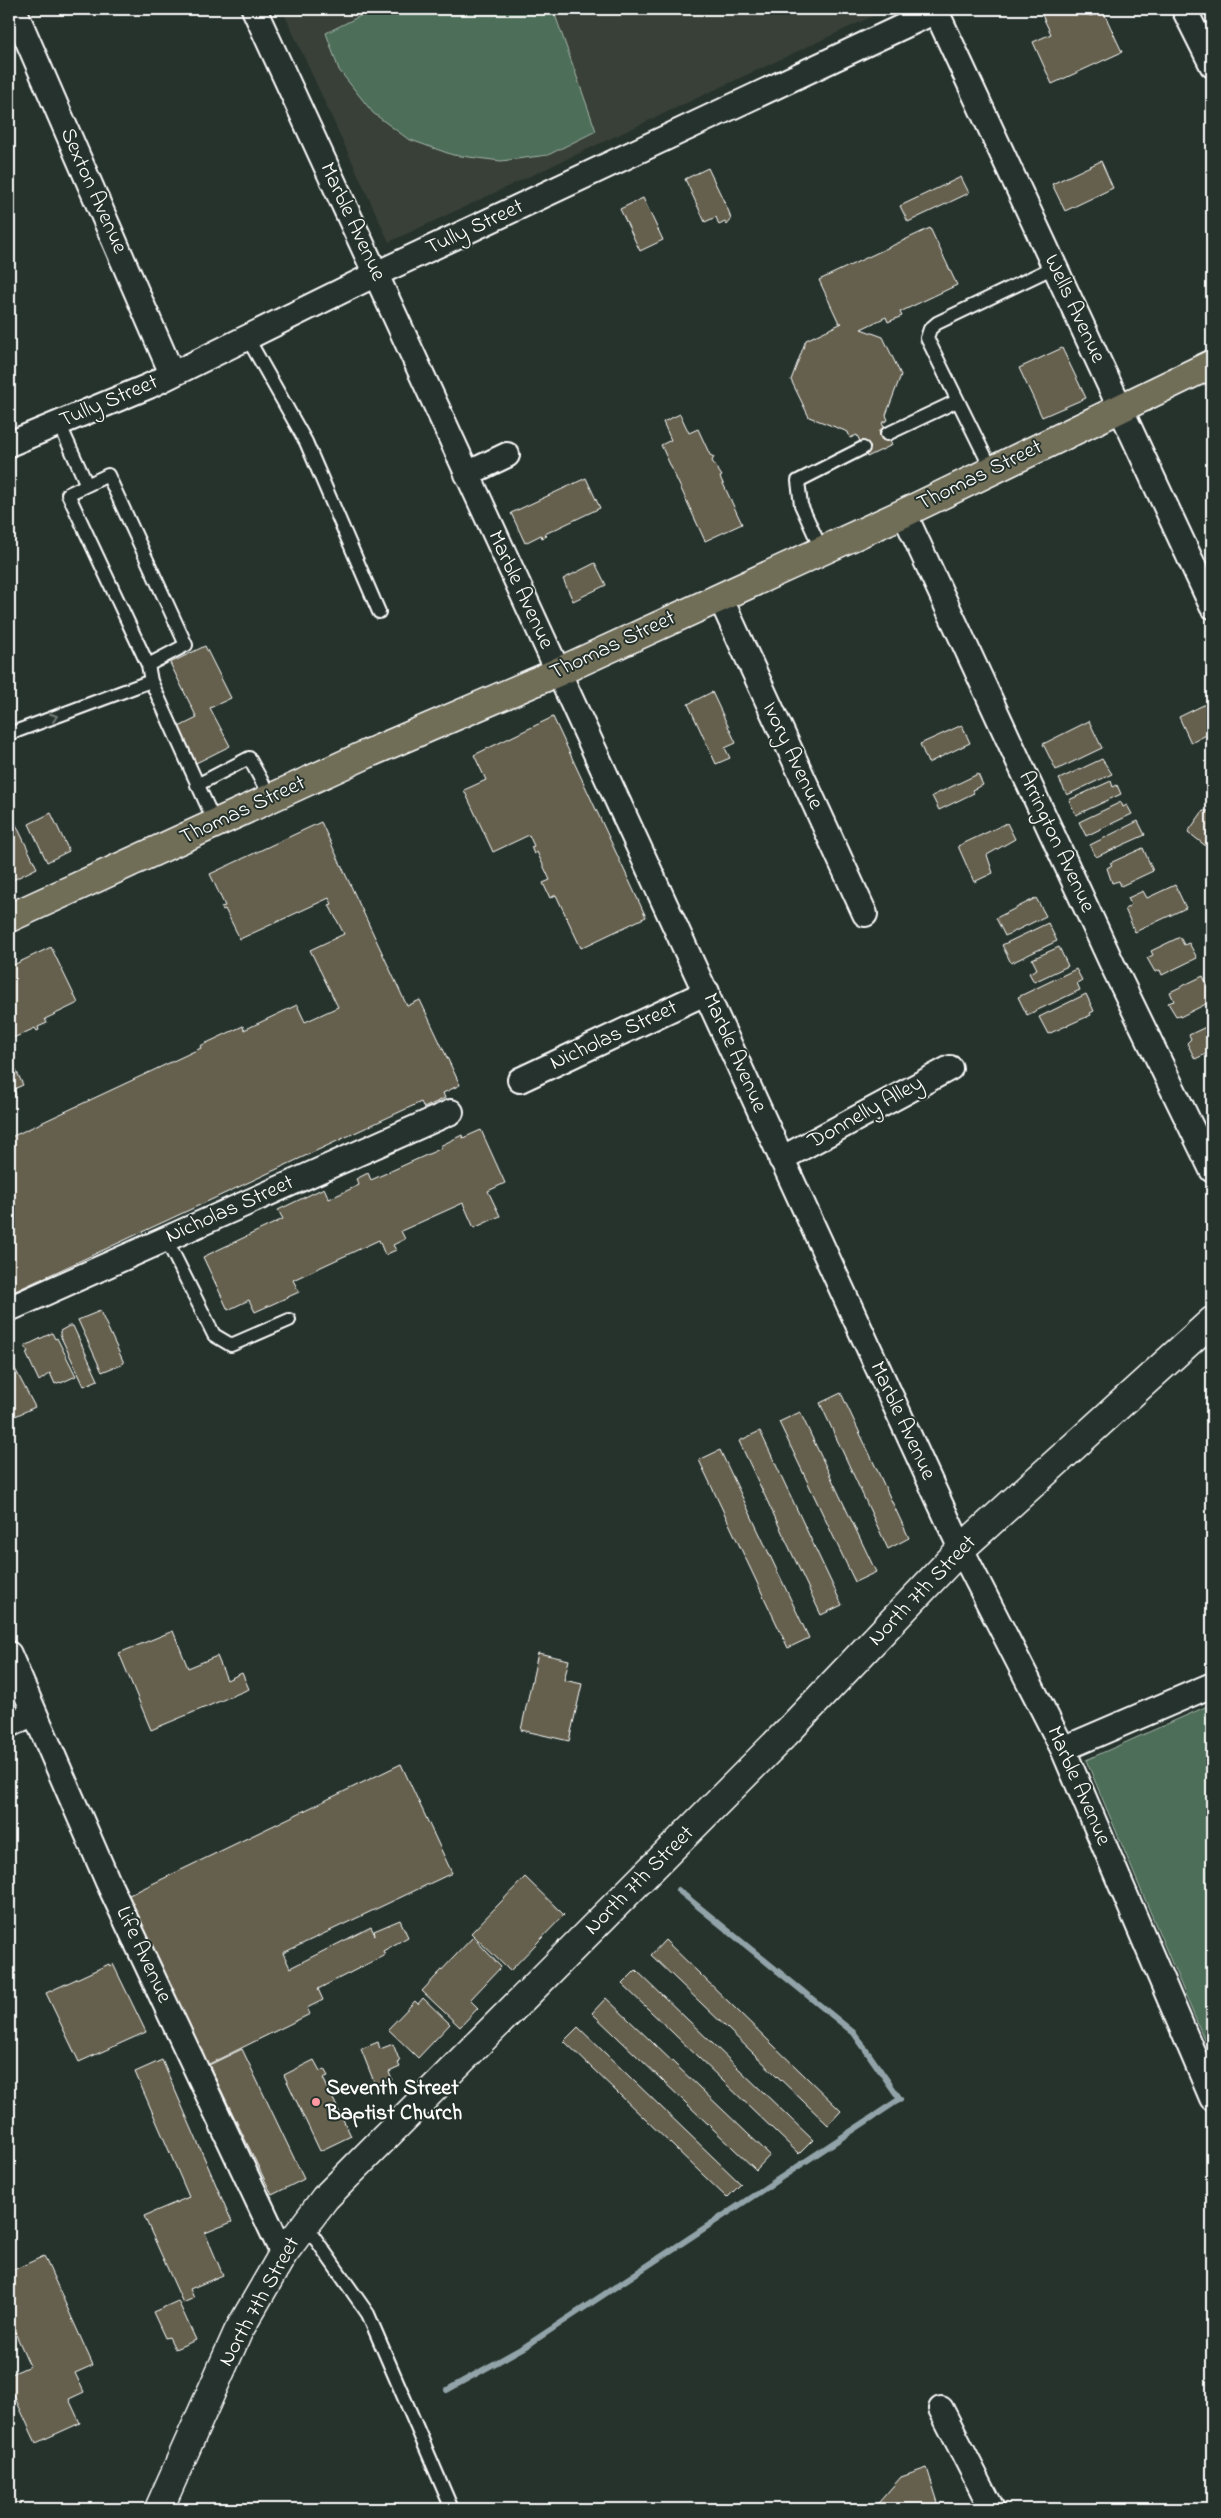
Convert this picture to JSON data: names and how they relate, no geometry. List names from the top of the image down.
{
  "streets": {
    "main road": ["Thomas Street"],
    "street": [
      "Sexton Avenue",
      "Marble Avenue",
      "Tully Street",
      "Wells Avenue",
      "Ivory Avenue",
      "Arrington Avenue",
      "Nicholas Street",
      "Donnelly Alley",
      "North 7th Street",
      "Life Avenue"
    ]
  },
  "crossings": [
    ["Sexton Avenue", "Tully Street"],
    ["Marble Avenue", "Tully Street"],
    ["Marble Avenue", "Thomas Street"],
    ["Marble Avenue", "Nicholas Street"],
    ["Marble Avenue", "Donnelly Alley"],
    ["Marble Avenue", "North 7th Street"],
    ["Tully Street", "Wells Avenue"],
    ["Wells Avenue", "Thomas Street"],
    ["Thomas Street", "Ivory Avenue"],
    ["Thomas Street", "Arrington Avenue"],
    ["North 7th Street", "Life Avenue"]
  ],
  "places": ["Seventh Street Baptist Church"]
}
